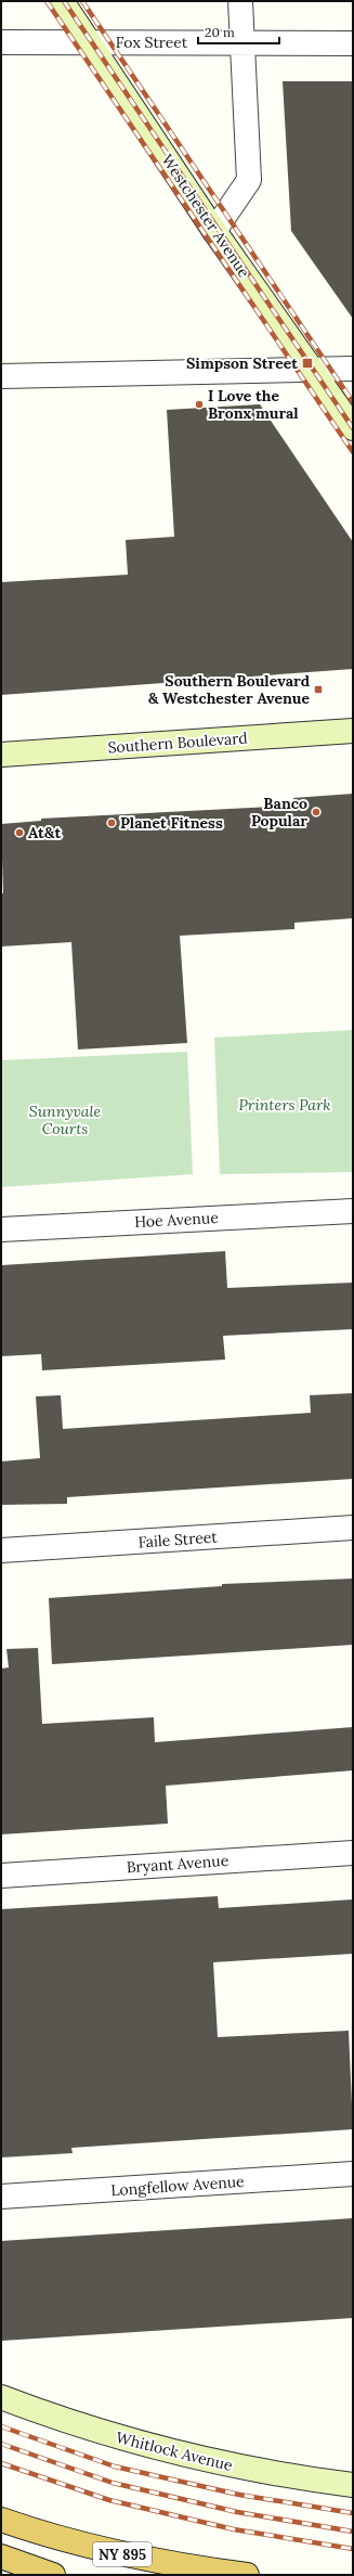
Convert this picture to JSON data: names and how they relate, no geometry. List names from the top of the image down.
{
  "streets": {
    "highway": ["NY 895"],
    "main road": ["Westchester Avenue", "Southern Boulevard", "Whitlock Avenue"],
    "street": [
      "Fox Street",
      "Hoe Avenue",
      "Faile Street",
      "Bryant Avenue",
      "Longfellow Avenue"
    ]
  },
  "crossings": [
    ["Fox Street", "Westchester Avenue"]
  ],
  "parks": ["Printers Park", "Sunnyvale Courts"],
  "places": {
    "transit": ["Simpson Street", "Southern Boulevard & Westchester Avenue"],
    "other": [
      "I Love the Bronx mural",
      "Banco Popular",
      "Planet Fitness",
      "At&t"
    ]
  },
  "scale_bar": "20 m"
}
